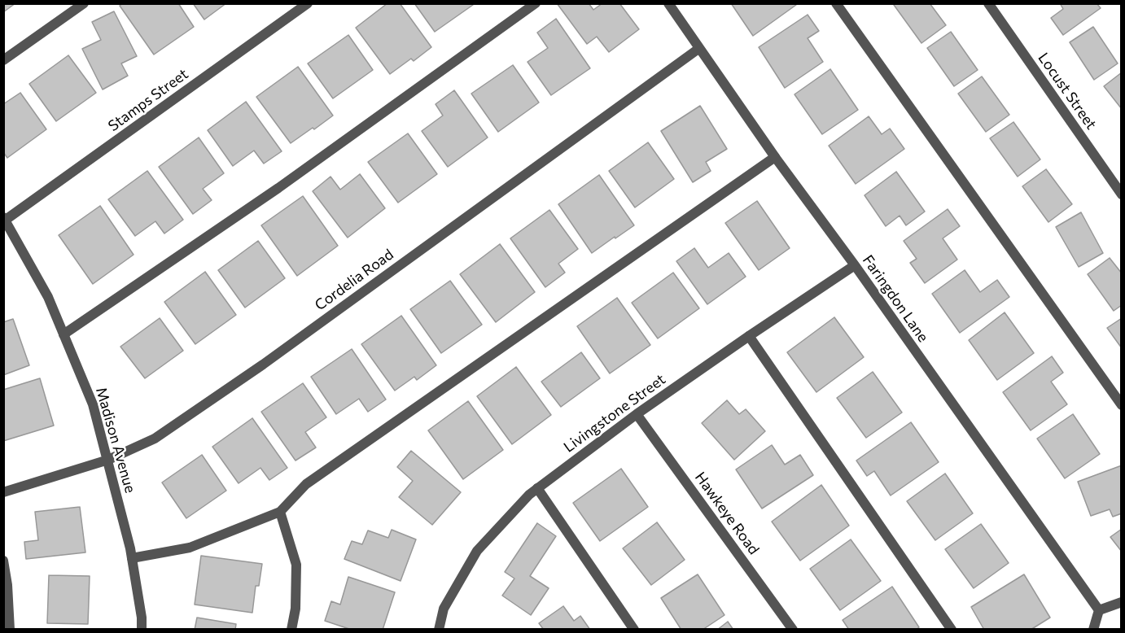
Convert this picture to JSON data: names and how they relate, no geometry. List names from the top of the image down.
{
  "streets": {
    "street": [
      "Locust Street",
      "Stamps Street",
      "Cordelia Road",
      "Faringdon Lane",
      "Livingstone Street",
      "Madison Avenue",
      "Hawkeye Road"
    ]
  },
  "crossings": [
    ["Stamps Street", "Madison Avenue"],
    ["Cordelia Road", "Faringdon Lane"],
    ["Cordelia Road", "Madison Avenue"],
    ["Faringdon Lane", "Livingstone Street"],
    ["Livingstone Street", "Hawkeye Road"]
  ]
}
